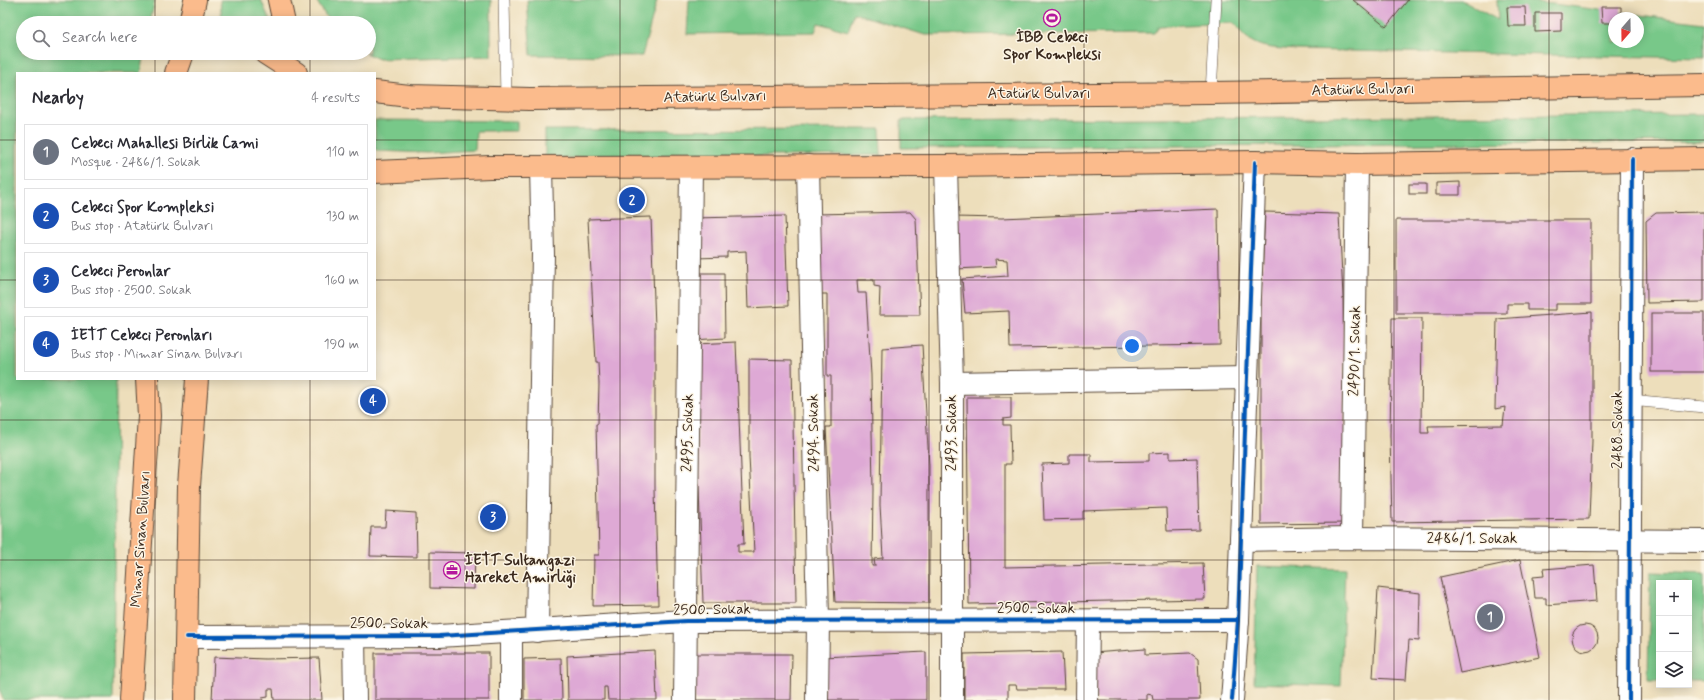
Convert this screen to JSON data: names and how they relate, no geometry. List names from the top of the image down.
{
  "streets": {
    "main road": ["Atatürk Bulvarı", "Mimar Sinan Bulvarı"],
    "street": [
      "2490/1. Sokak",
      "2488. Sokak",
      "2495. Sokak",
      "2494. Sokak",
      "2493. Sokak",
      "2486/1. Sokak",
      "2500. Sokak"
    ]
  },
  "crossings": [
    ["2490/1. Sokak", "2486/1. Sokak"],
    ["2488. Sokak", "2486/1. Sokak"],
    ["2495. Sokak", "2500. Sokak"],
    ["2494. Sokak", "2500. Sokak"],
    ["2493. Sokak", "2500. Sokak"]
  ],
  "places": {
    "sports": ["İBB Cebeci Spor Kompleksi"],
    "office": ["İETT Sultangazi Hareket Amirliği"]
  },
  "north": "bottom",
  "page": {
    "search": "Search here",
    "heading": ["Nearby", "4 results"],
    "list": [
      {
        "mark": "1",
        "name": "Cebeci Mahallesi Birlik Cami",
        "note": "Mosque · 2486/1. Sokak",
        "value": "110 m"
      },
      {
        "mark": "2",
        "name": "Cebeci Spor Kompleksi",
        "note": "Bus stop · Atatürk Bulvarı",
        "value": "130 m"
      },
      {
        "mark": "3",
        "name": "Cebeci Peronlar",
        "note": "Bus stop · 2500. Sokak",
        "value": "160 m"
      },
      {
        "mark": "4",
        "name": "İETT Cebeci Peronları",
        "note": "Bus stop · Mimar Sinan Bulvarı",
        "value": "190 m"
      }
    ],
    "pins": [
      "2",
      "4",
      "3",
      "1"
    ],
    "map_buttons": ["+", "−"]
  }
}
